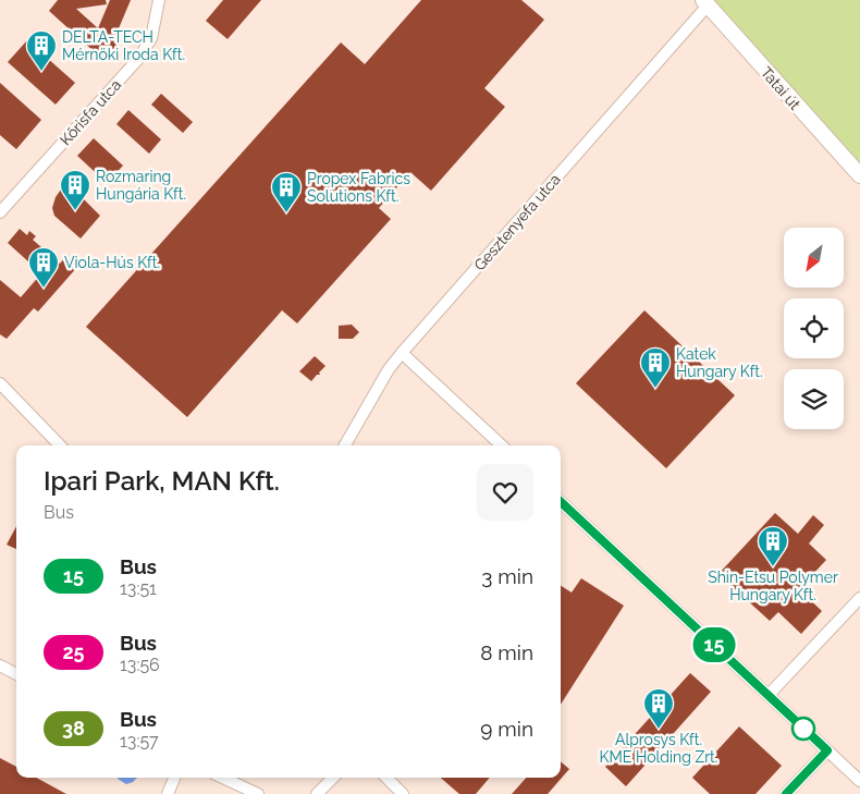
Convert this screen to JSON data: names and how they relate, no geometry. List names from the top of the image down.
{
  "streets": {
    "street": ["Tatai út", "Kőrisfa utca", "Gesztenyefa utca"]
  },
  "crossings": [
    ["Tatai út", "Gesztenyefa utca"]
  ],
  "places": {
    "building": [
      "DELTA-TECH Mérnöki Iroda Kft.",
      "Rozmaring Hungária Kft.",
      "Propex Fabrics Solutions Kft.",
      "Viola-Hús Kft.",
      "Katek Hungary Kft.",
      "Shin-Etsu Polymer Hungary Kft.",
      "Alprosys Kft. KME Holding Zrt."
    ]
  },
  "lines": ["bus line 15"],
  "north": "bottom left",
  "page": {
    "on_map": "15",
    "heading": ["Ipari Park, MAN Kft.", "Bus"],
    "list": [
      {
        "mark": "15",
        "name": "Bus",
        "note": "13:51",
        "value": "3 min"
      },
      {
        "mark": "25",
        "name": "Bus",
        "note": "13:56",
        "value": "8 min"
      },
      {
        "mark": "38",
        "name": "Bus",
        "note": "13:57",
        "value": "9 min"
      }
    ]
  }
}
